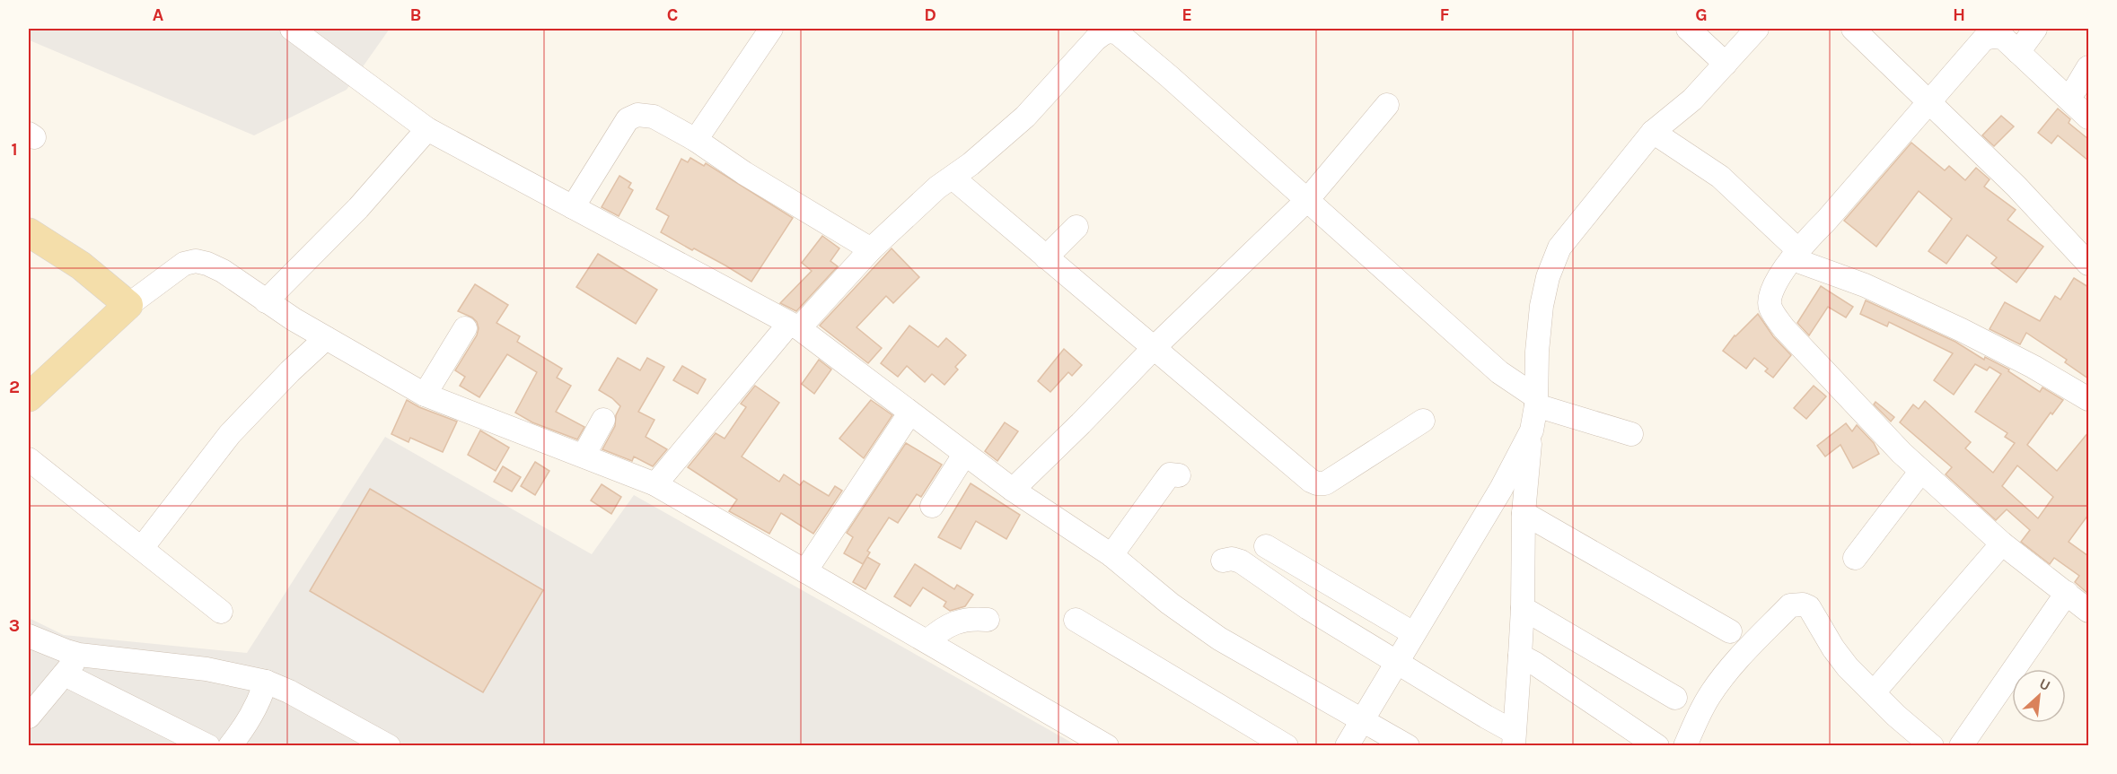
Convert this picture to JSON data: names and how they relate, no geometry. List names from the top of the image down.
{
  "north": "top right",
  "grid": {
    "columns": [
      "A",
      "B",
      "C",
      "D",
      "E",
      "F",
      "G",
      "H"
    ],
    "rows": ["1", "2", "3"]
  }
}
